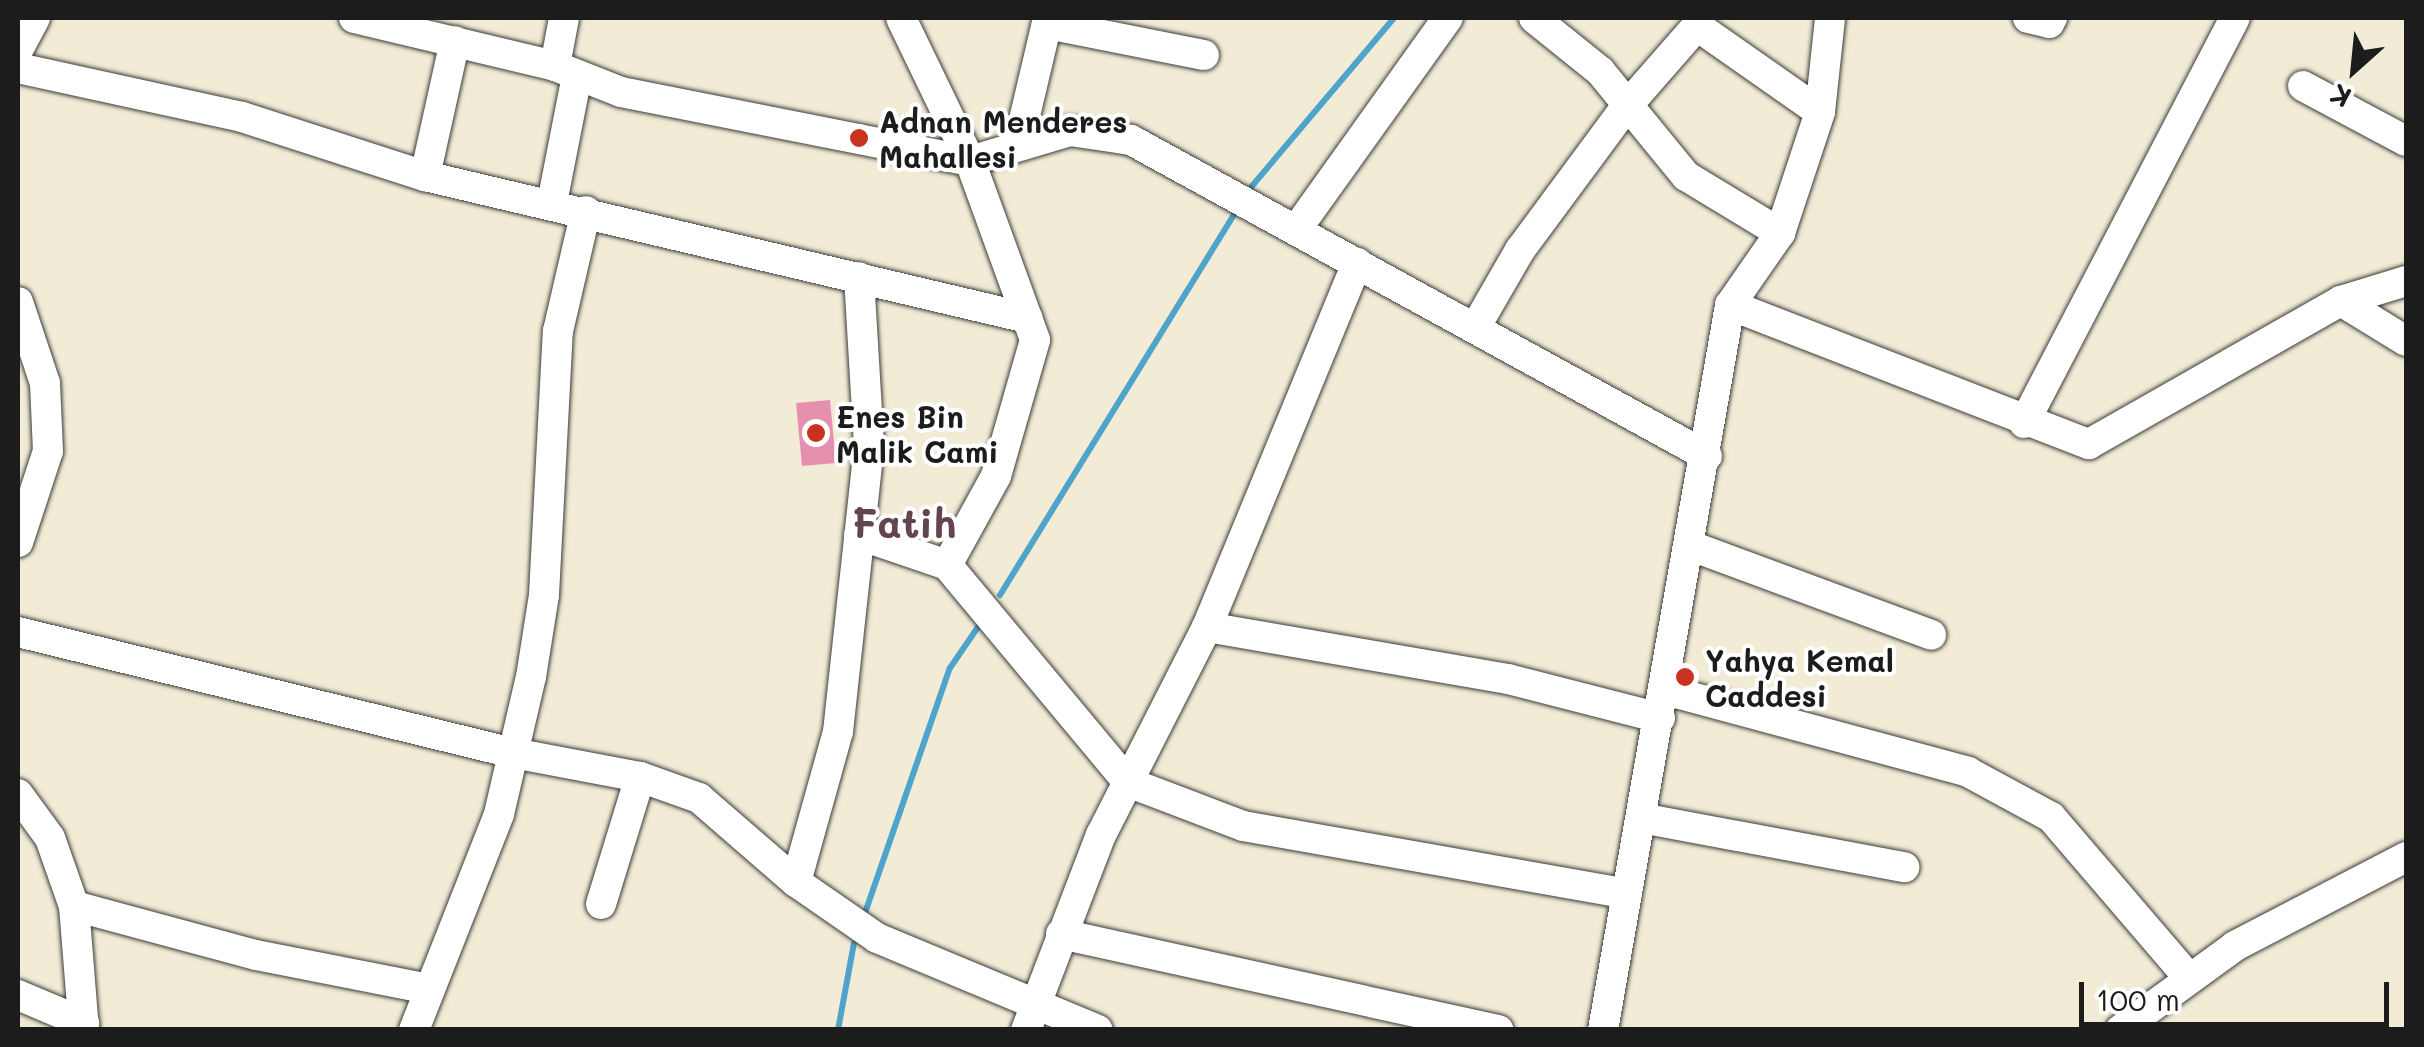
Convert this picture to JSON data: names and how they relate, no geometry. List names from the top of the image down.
{
  "districts": ["Fatih"],
  "places": ["Adnan Menderes Mahallesi", "Enes Bin Malik Cami", "Yahya Kemal Caddesi"],
  "scale_bar": "100 m",
  "north": "bottom left"
}
